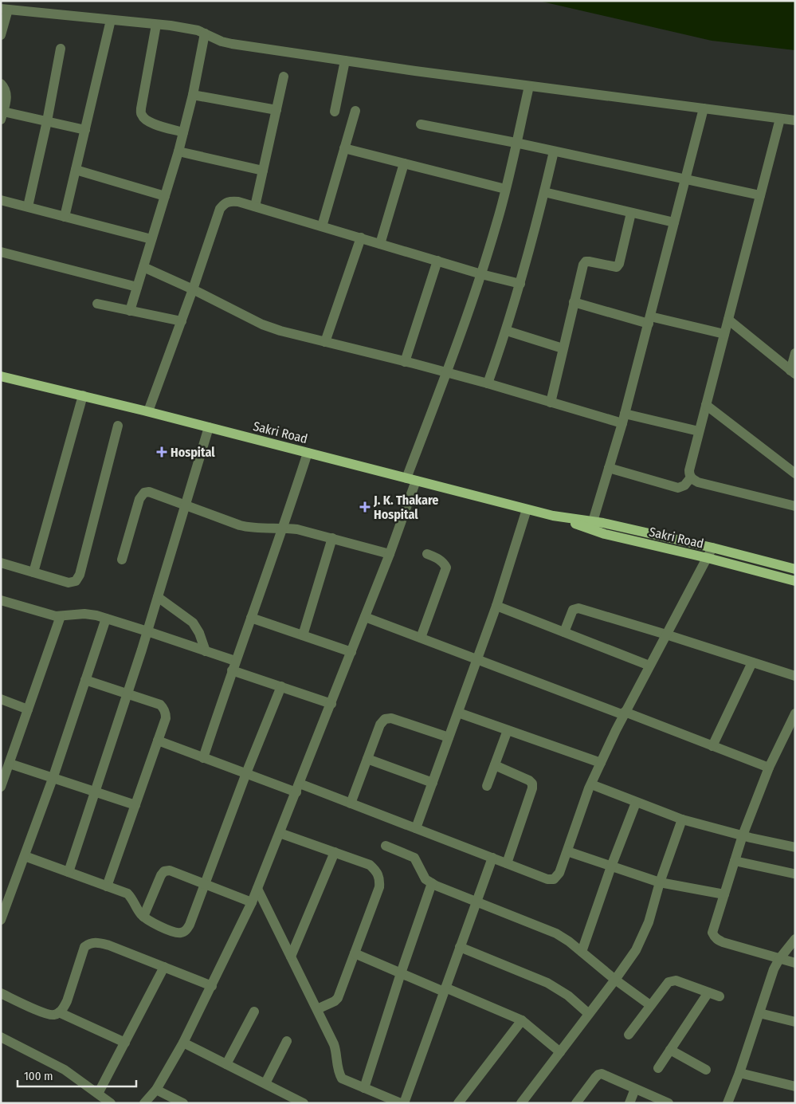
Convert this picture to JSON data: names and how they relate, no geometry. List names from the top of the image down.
{
  "streets": {
    "main road": ["Sakri Road"]
  },
  "places": {
    "health": ["Hospital", "J. K. Thakare Hospital"]
  },
  "scale_bar": "100 m"
}
